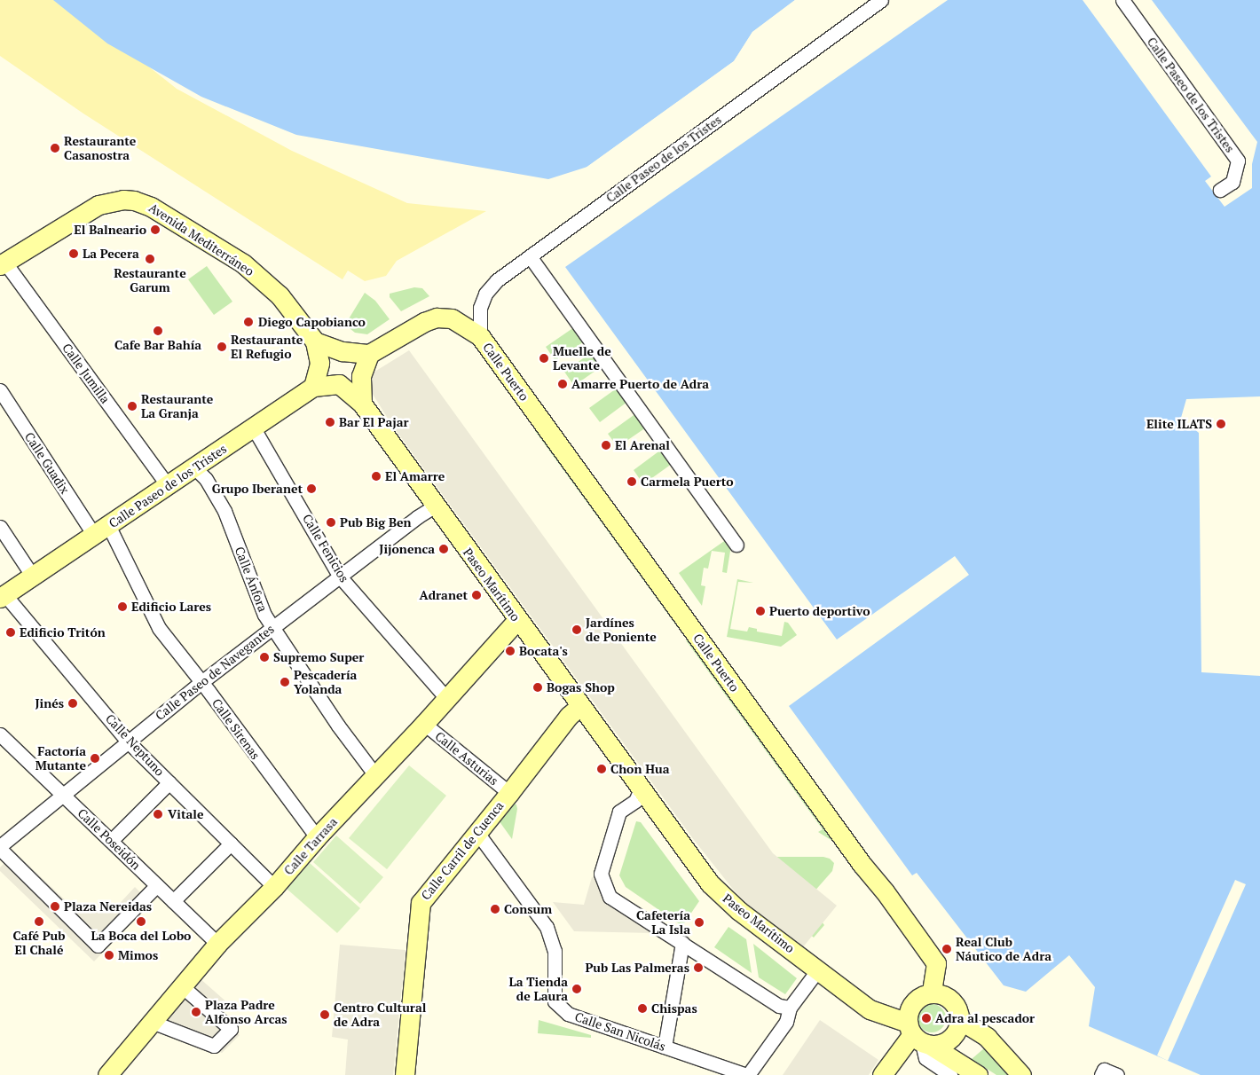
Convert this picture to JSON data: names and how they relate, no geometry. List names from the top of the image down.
{
  "streets": {
    "street": [
      "Calle Paseo de los Tristes",
      "Avenida Mediterráneo",
      "Calle Puerto",
      "Calle Jumilla",
      "Calle Guadix",
      "Calle Fenicios",
      "Calle Ánfora",
      "Paseo Marítimo",
      "Calle Paseo de Navegantes",
      "Calle Sirenas",
      "Calle Neptuno",
      "Calle Asturias",
      "Calle Poseidón",
      "Calle Tarrasa",
      "Calle Carril de Cuenca",
      "Calle San Nicolás"
    ]
  },
  "crossings": [
    ["Calle Paseo de los Tristes", "Calle Puerto"],
    ["Calle Paseo de los Tristes", "Calle Jumilla"],
    ["Calle Paseo de los Tristes", "Calle Guadix"],
    ["Calle Paseo de los Tristes", "Calle Fenicios"],
    ["Calle Paseo de los Tristes", "Calle Ánfora"],
    ["Calle Paseo de los Tristes", "Paseo Marítimo"],
    ["Calle Paseo de los Tristes", "Calle Sirenas"],
    ["Calle Paseo de los Tristes", "Calle Neptuno"],
    ["Avenida Mediterráneo", "Calle Jumilla"],
    ["Calle Puerto", "Paseo Marítimo"],
    ["Calle Guadix", "Calle Sirenas"],
    ["Calle Fenicios", "Calle Paseo de Navegantes"],
    ["Calle Fenicios", "Calle Tarrasa"],
    ["Calle Ánfora", "Calle Paseo de Navegantes"],
    ["Calle Ánfora", "Calle Tarrasa"],
    ["Paseo Marítimo", "Calle Paseo de Navegantes"],
    ["Paseo Marítimo", "Calle Tarrasa"],
    ["Paseo Marítimo", "Calle Carril de Cuenca"],
    ["Calle Paseo de Navegantes", "Calle Sirenas"],
    ["Calle Paseo de Navegantes", "Calle Neptuno"],
    ["Calle Paseo de Navegantes", "Calle Poseidón"],
    ["Calle Sirenas", "Calle Tarrasa"],
    ["Calle Neptuno", "Calle Tarrasa"],
    ["Calle Asturias", "Calle Tarrasa"],
    ["Calle Asturias", "Calle Carril de Cuenca"],
    ["Calle Poseidón", "Calle Tarrasa"],
    ["Calle Carril de Cuenca", "Calle San Nicolás"]
  ],
  "places": [
    "Restaurante Casanostra",
    "El Balneario",
    "La Pecera",
    "Restaurante Garum",
    "Diego Capobianco",
    "Cafe Bar Bahía",
    "Restaurante El Refugio",
    "Muelle de Levante",
    "Amarre Puerto de Adra",
    "Restaurante La Granja",
    "Bar El Pajar",
    "Elite ILATS",
    "El Arenal",
    "El Amarre",
    "Carmela Puerto",
    "Grupo Iberanet",
    "Pub Big Ben",
    "Jijonenca",
    "Adranet",
    "Edificio Lares",
    "Puerto deportivo",
    "Jardínes de Poniente",
    "Edificio Tritón",
    "Bocata's",
    "Supremo Super",
    "Pescadería Yolanda",
    "Bogas Shop",
    "Jinés",
    "Factoría Mutante",
    "Chon Hua",
    "Vitale",
    "Plaza Nereidas",
    "Consum",
    "Café Pub El Chalé",
    "La Boca del Lobo",
    "Cafetería La Isla",
    "Real Club Náutico de Adra",
    "Mimos",
    "Pub Las Palmeras",
    "La Tienda de Laura",
    "Chispas",
    "Plaza Padre Alfonso Arcas",
    "Centro Cultural de Adra",
    "Adra al pescador"
  ]
}
